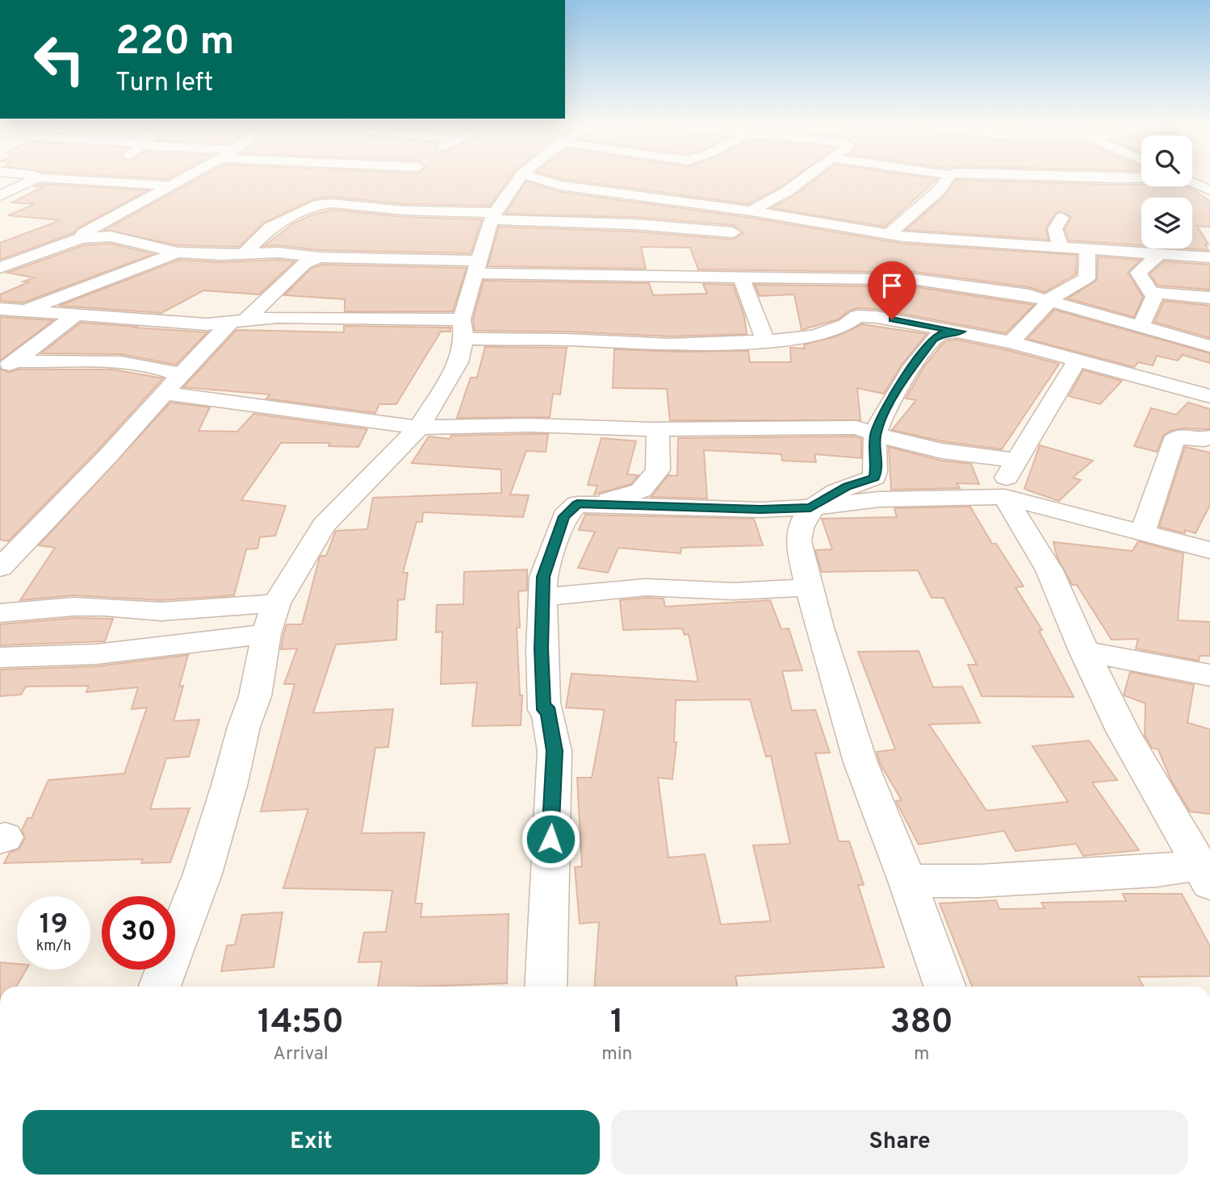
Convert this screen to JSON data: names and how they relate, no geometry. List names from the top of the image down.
{
  "page": {
    "turn": ["220 m", "Turn left"],
    "speed": "19 km/h",
    "limit": "30",
    "eta": [
      "14:50",
      "Arrival",
      "1",
      "min",
      "380",
      "m"
    ],
    "buttons": ["Exit", "Share"]
  }
}
